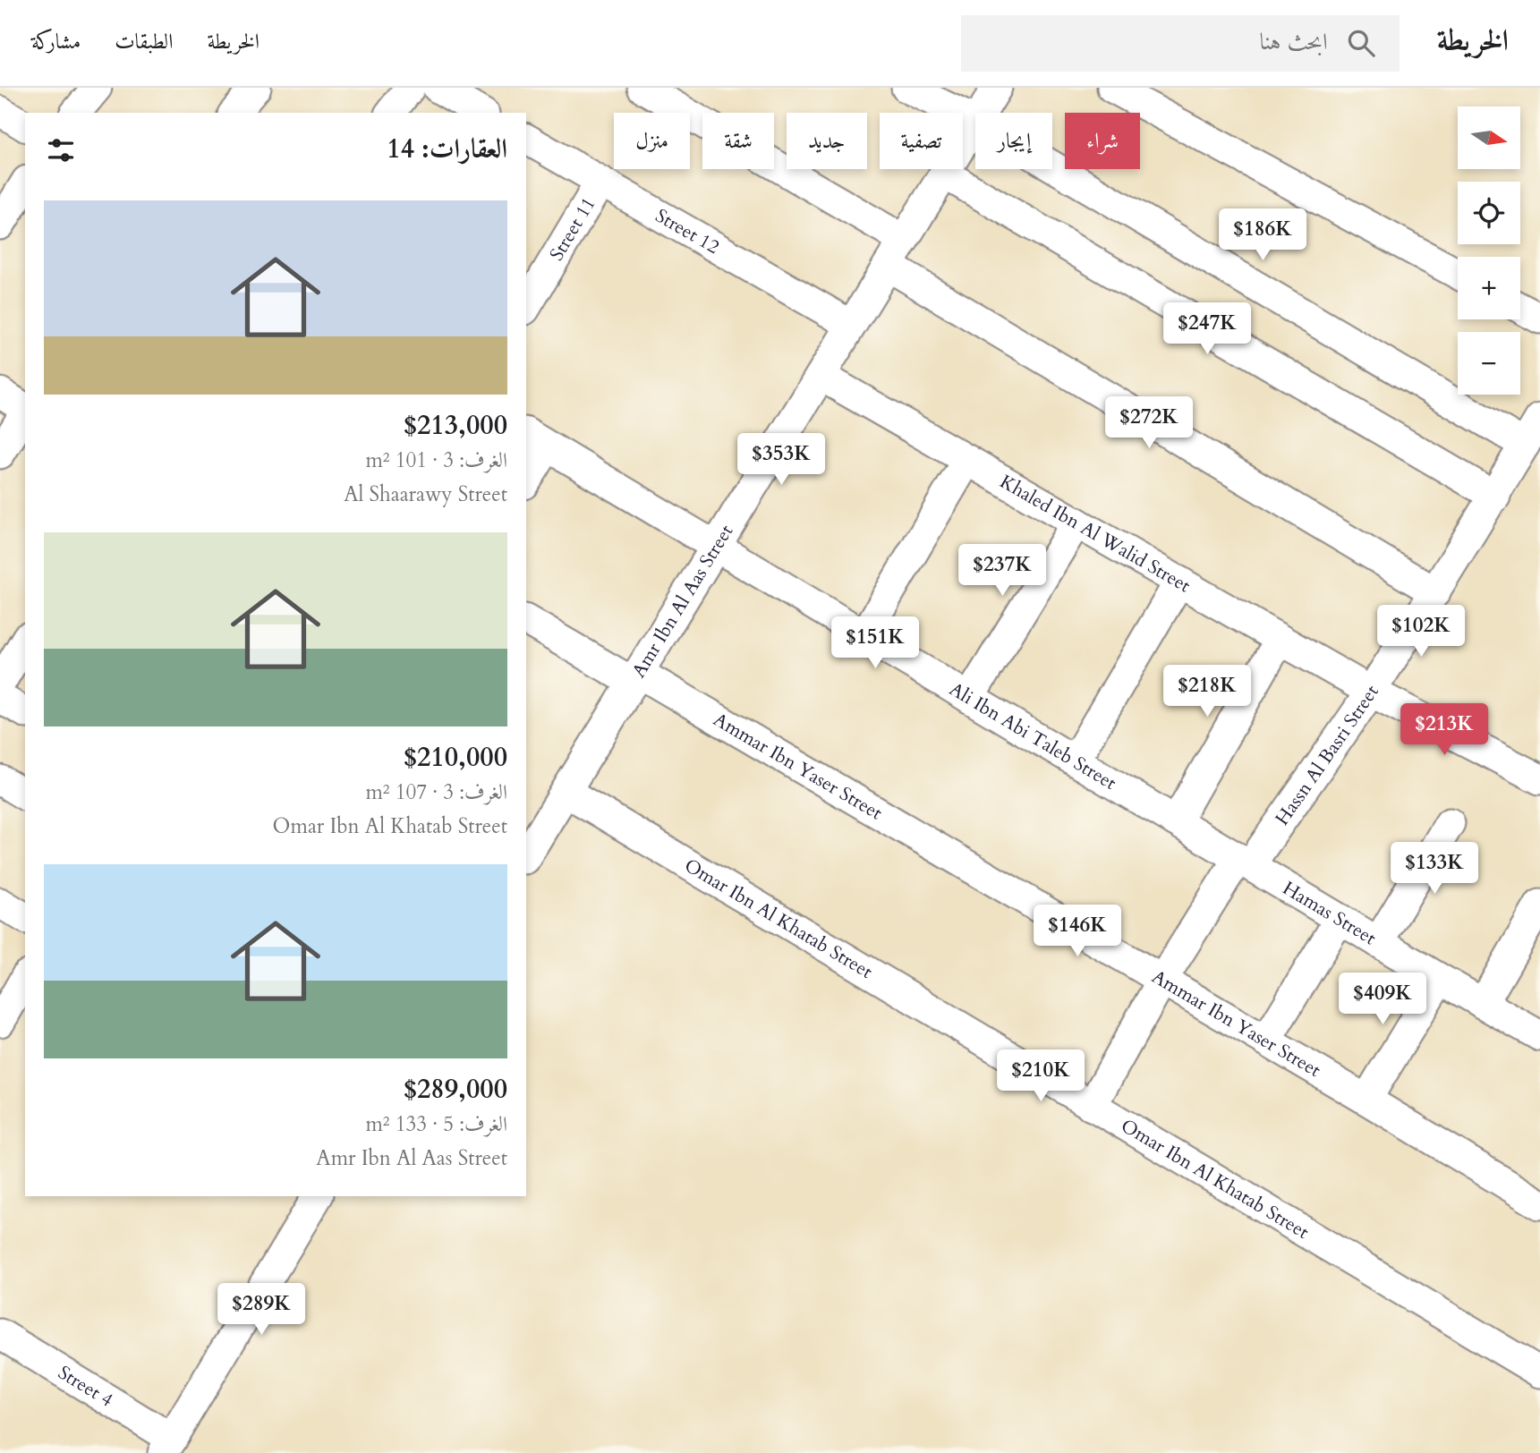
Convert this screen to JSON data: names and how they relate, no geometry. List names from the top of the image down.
{
  "streets": {
    "street": [
      "Street 11",
      "Street 12",
      "Khaled Ibn Al Walid Street",
      "Amr Ibn Al Aas Street",
      "Ali Ibn Abi Taleb Street",
      "Hassn Al Basri Street",
      "Ammar Ibn Yaser Street",
      "Hamas Street",
      "Omar Ibn Al Khatab Street",
      "Street 4"
    ]
  },
  "crossings": [
    ["Street 11", "Street 12"],
    ["Street 12", "Amr Ibn Al Aas Street"],
    ["Khaled Ibn Al Walid Street", "Amr Ibn Al Aas Street"],
    ["Khaled Ibn Al Walid Street", "Hassn Al Basri Street"],
    ["Amr Ibn Al Aas Street", "Ali Ibn Abi Taleb Street"],
    ["Amr Ibn Al Aas Street", "Ammar Ibn Yaser Street"],
    ["Amr Ibn Al Aas Street", "Omar Ibn Al Khatab Street"],
    ["Ali Ibn Abi Taleb Street", "Hassn Al Basri Street"],
    ["Ali Ibn Abi Taleb Street", "Hamas Street"],
    ["Hassn Al Basri Street", "Ammar Ibn Yaser Street"],
    ["Hassn Al Basri Street", "Hamas Street"],
    ["Hassn Al Basri Street", "Omar Ibn Al Khatab Street"]
  ],
  "north": "right",
  "page": {
    "header": "الخريطة",
    "search": "ابحث هنا",
    "nav": ["الخريطة", "الطبقات", "مشاركة"],
    "map_buttons": ["+", "−"],
    "chip": [
      "شراء",
      "إيجار",
      "تصفية",
      "جديد",
      "شقة",
      "منزل"
    ],
    "heading": "العقارات: 14",
    "list": [
      {
        "name": "$213,000",
        "note": "الغرف: 3 · 101 m² · Al Shaarawy Street"
      },
      {
        "name": "$210,000",
        "note": "الغرف: 3 · 107 m² · Omar Ibn Al Khatab Street"
      },
      {
        "name": "$289,000",
        "note": "الغرف: 5 · 133 m² · Amr Ibn Al Aas Street"
      }
    ],
    "price": [
      "$186K",
      "$247K",
      "$272K",
      "$353K",
      "$237K",
      "$102K",
      "$151K",
      "$218K",
      "$213K",
      "$133K",
      "$146K",
      "$409K",
      "$210K",
      "$289K"
    ]
  }
}
